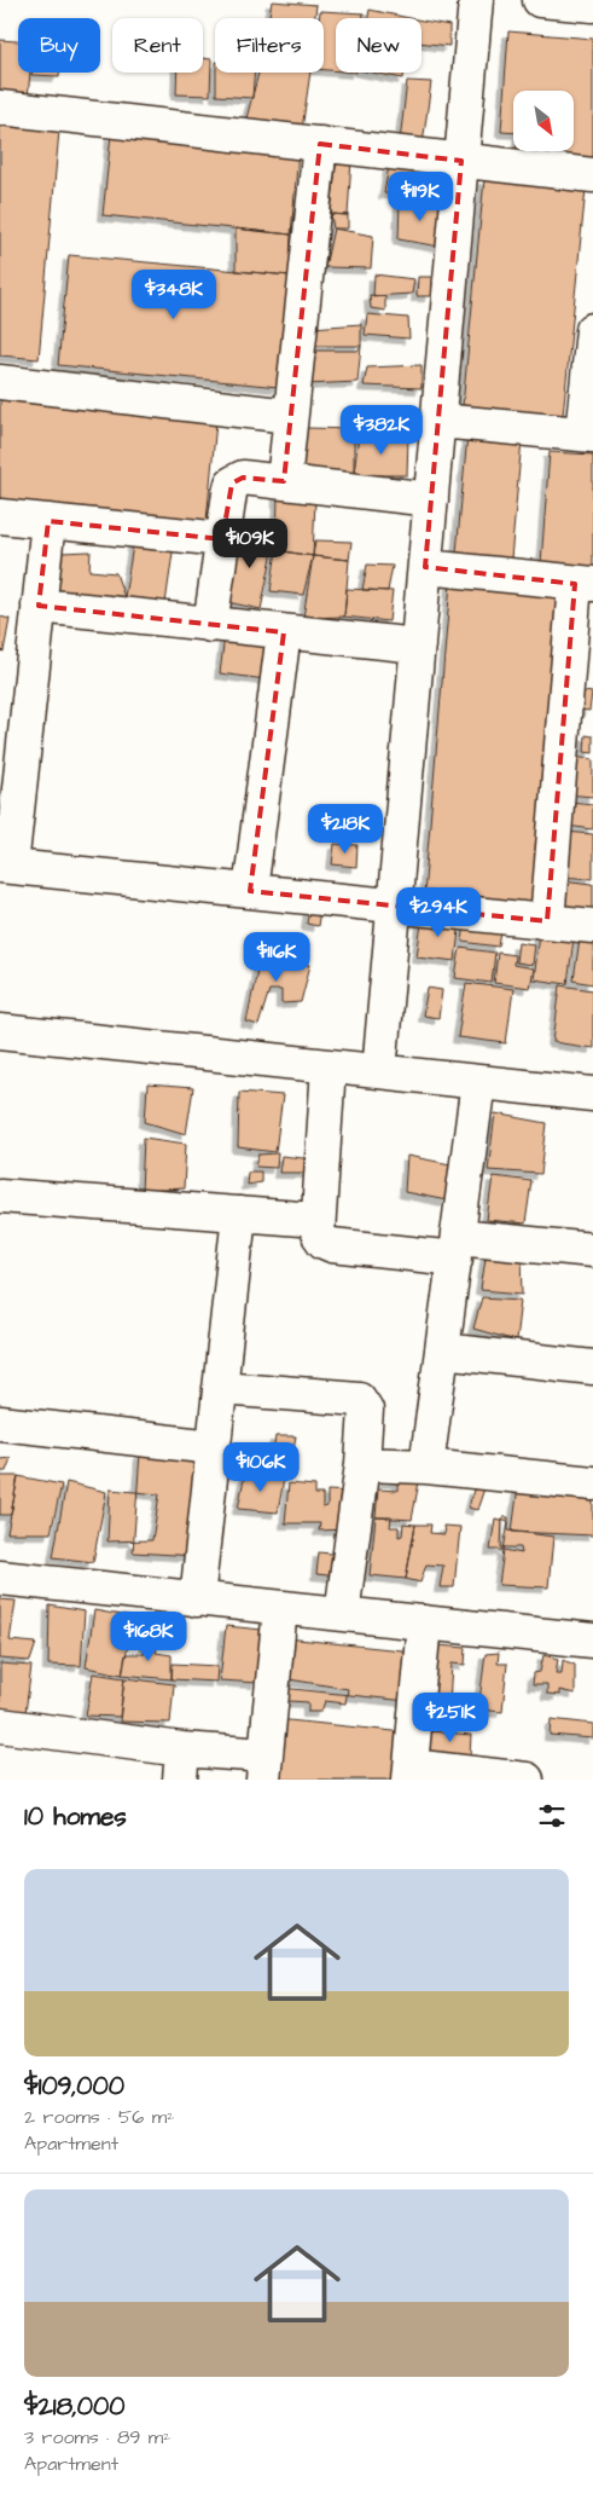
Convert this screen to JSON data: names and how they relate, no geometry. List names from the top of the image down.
{
  "north": "bottom right",
  "page": {
    "chip": [
      "Buy",
      "Rent",
      "Filters",
      "New"
    ],
    "price": [
      "$119K",
      "$348K",
      "$382K",
      "$109K",
      "$218K",
      "$294K",
      "$116K",
      "$106K",
      "$168K",
      "$251K"
    ],
    "heading": "10 homes",
    "list": [
      {
        "name": "$109,000",
        "note": "2 rooms · 56 m² · Apartment"
      },
      {
        "name": "$218,000",
        "note": "3 rooms · 89 m² · Apartment"
      }
    ]
  }
}
